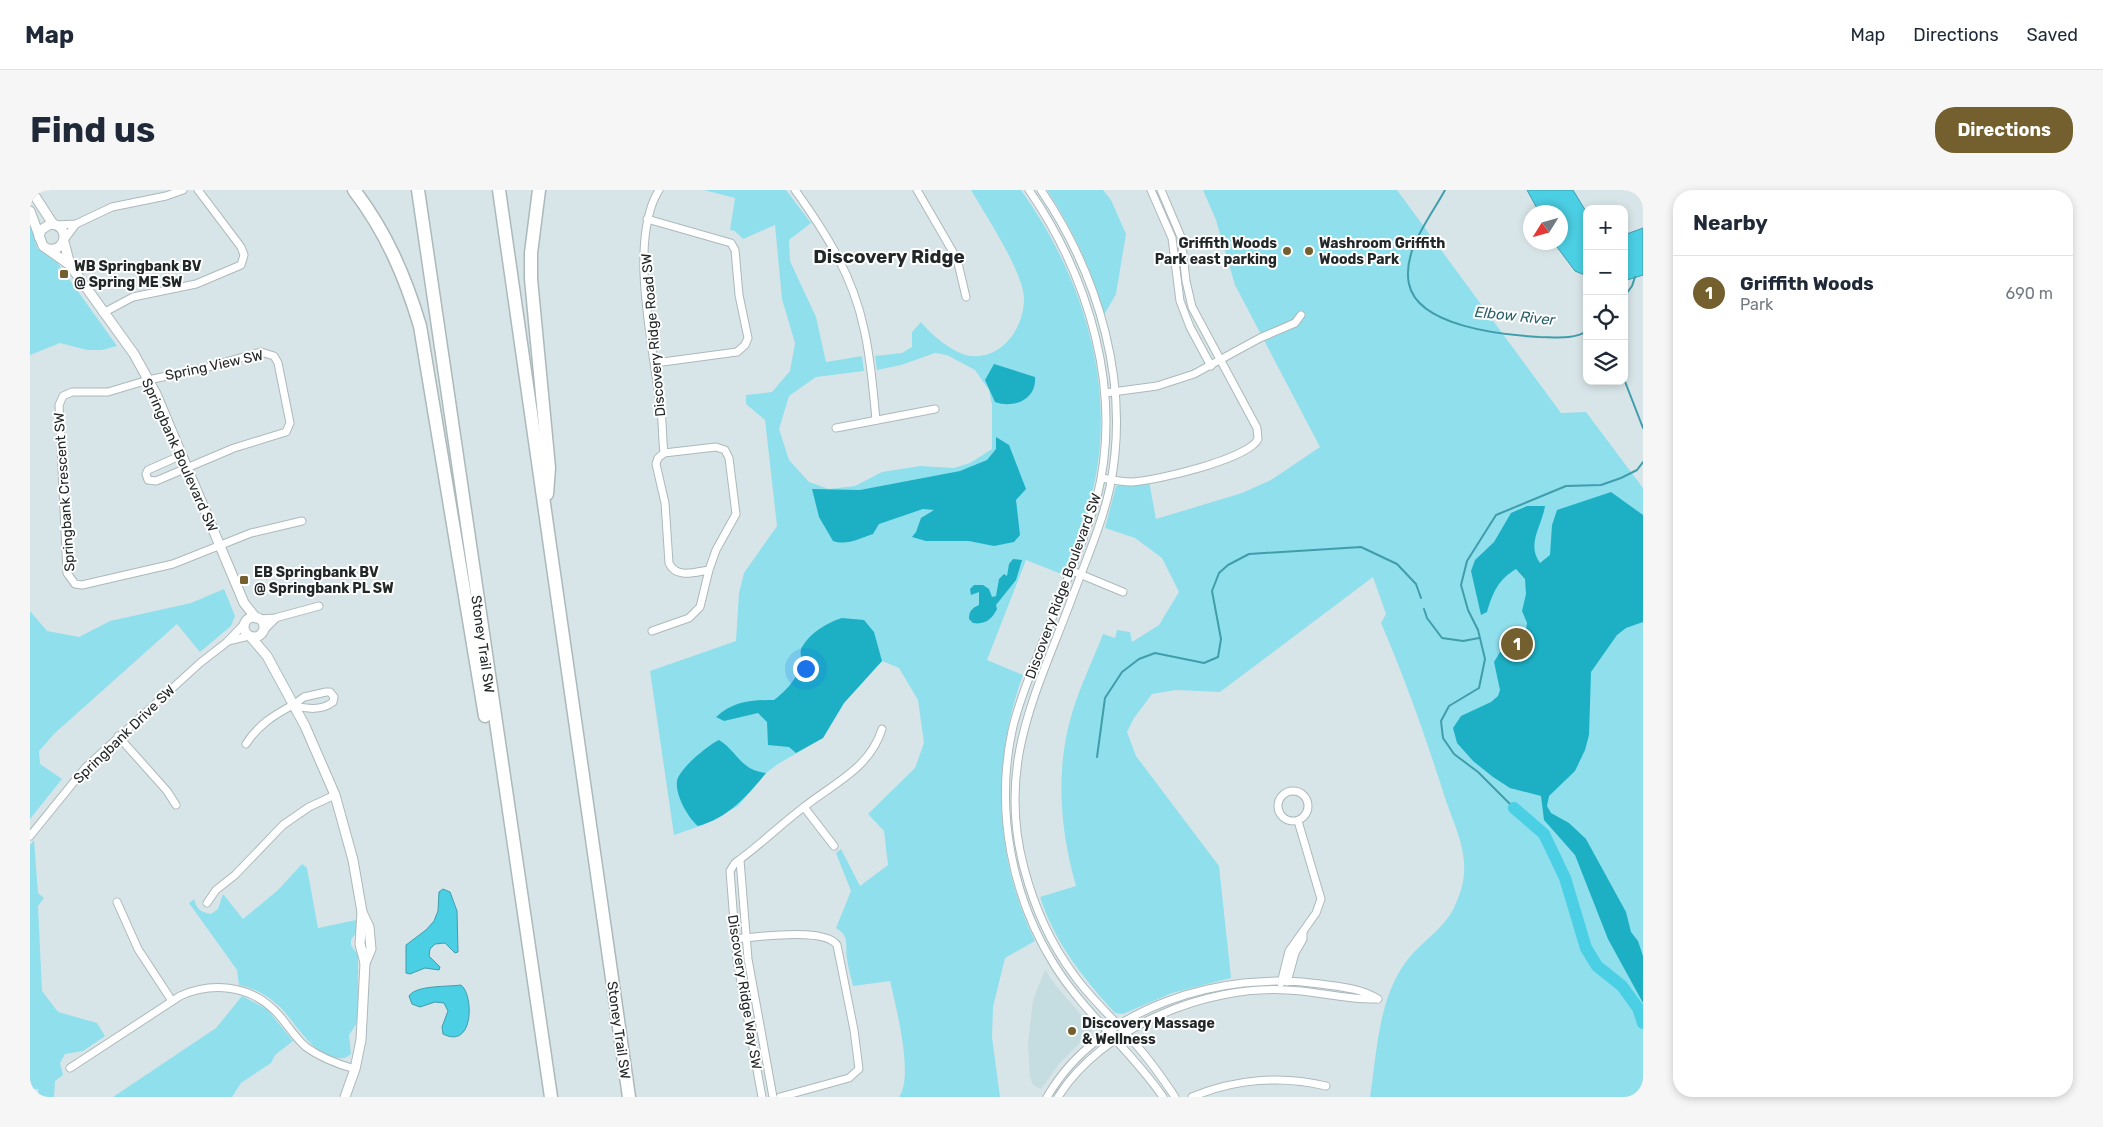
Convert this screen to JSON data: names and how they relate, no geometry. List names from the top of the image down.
{
  "streets": {
    "highway": ["Stoney Trail SW"],
    "street": [
      "Discovery Ridge Road SW",
      "Spring View SW",
      "Springbank Boulevard SW",
      "Springbank Crescent SW",
      "Discovery Ridge Boulevard SW",
      "Springbank Drive SW",
      "Discovery Ridge Way SW"
    ]
  },
  "crossings": [
    ["Spring View SW", "Springbank Boulevard SW"],
    ["Spring View SW", "Springbank Crescent SW"],
    ["Springbank Boulevard SW", "Springbank Crescent SW"],
    ["Springbank Boulevard SW", "Springbank Drive SW"]
  ],
  "districts": ["Discovery Ridge"],
  "water": ["Elbow River"],
  "places": {
    "other": ["Griffith Woods Park east parking", "Washroom Griffith Woods Park", "Discovery Massage & Wellness"],
    "transit": ["WB Springbank BV @ Spring ME SW", "EB Springbank BV @ Springbank PL SW"]
  },
  "north": "bottom left",
  "page": {
    "header": "Map",
    "nav": ["Map", "Directions", "Saved"],
    "buttons": "Directions",
    "title": "Find us",
    "heading": "Nearby",
    "map_buttons": ["+", "−"],
    "list": [
      {
        "mark": "1",
        "name": "Griffith Woods",
        "note": "Park",
        "value": "690 m"
      }
    ],
    "pins": "1"
  }
}
